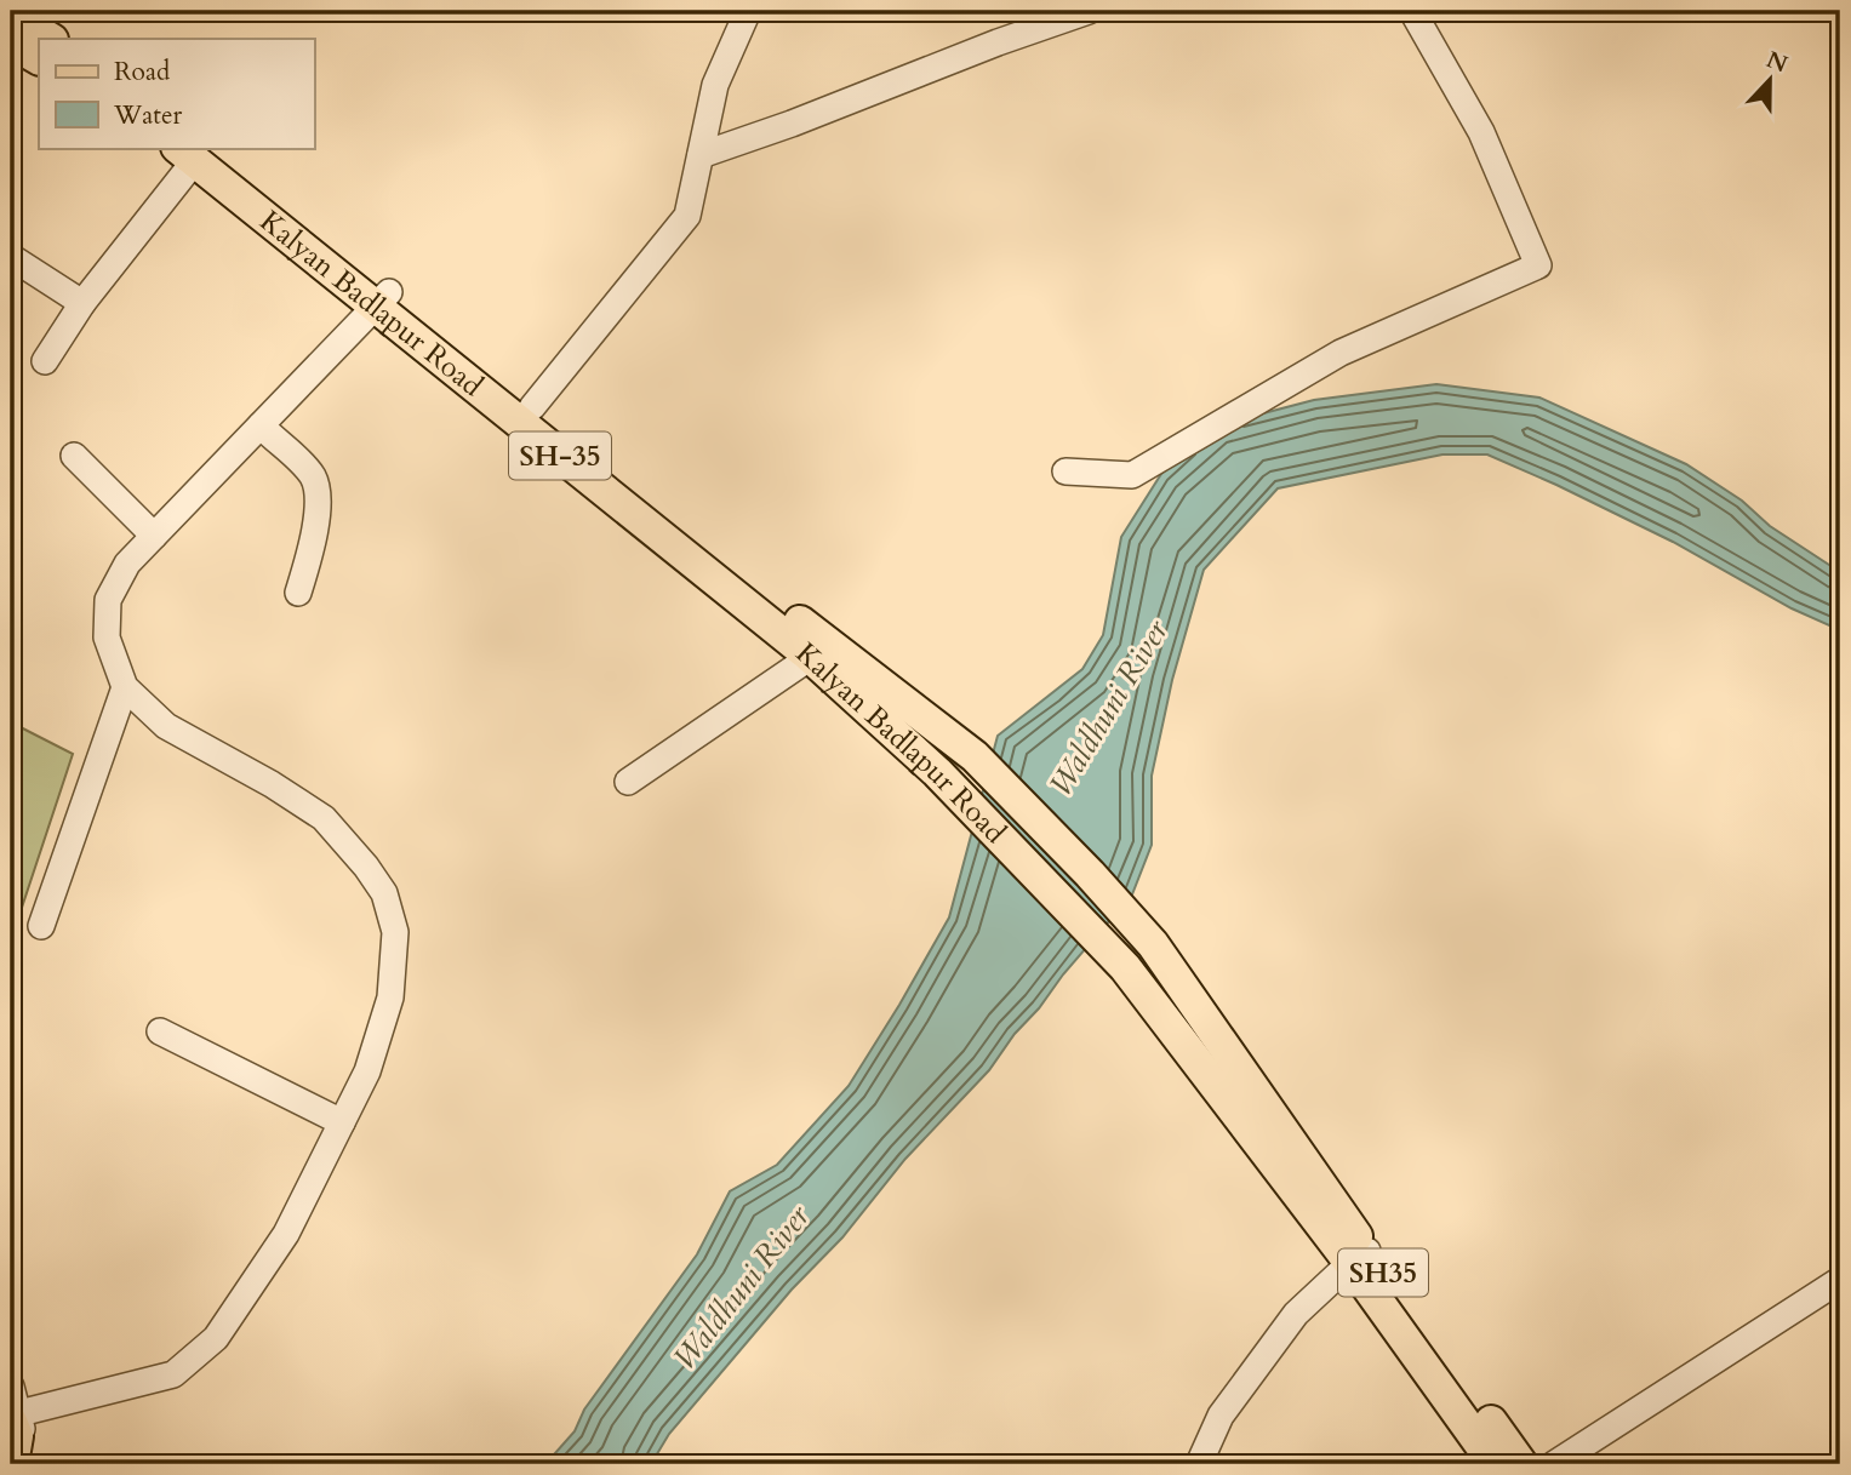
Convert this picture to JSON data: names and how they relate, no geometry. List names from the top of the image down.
{
  "streets": {
    "main road": ["Kalyan Badlapur Road", "SH-35", "SH35"]
  },
  "water": ["Waldhuni River"],
  "legend": ["Road", "Water"],
  "north": "top"
}
